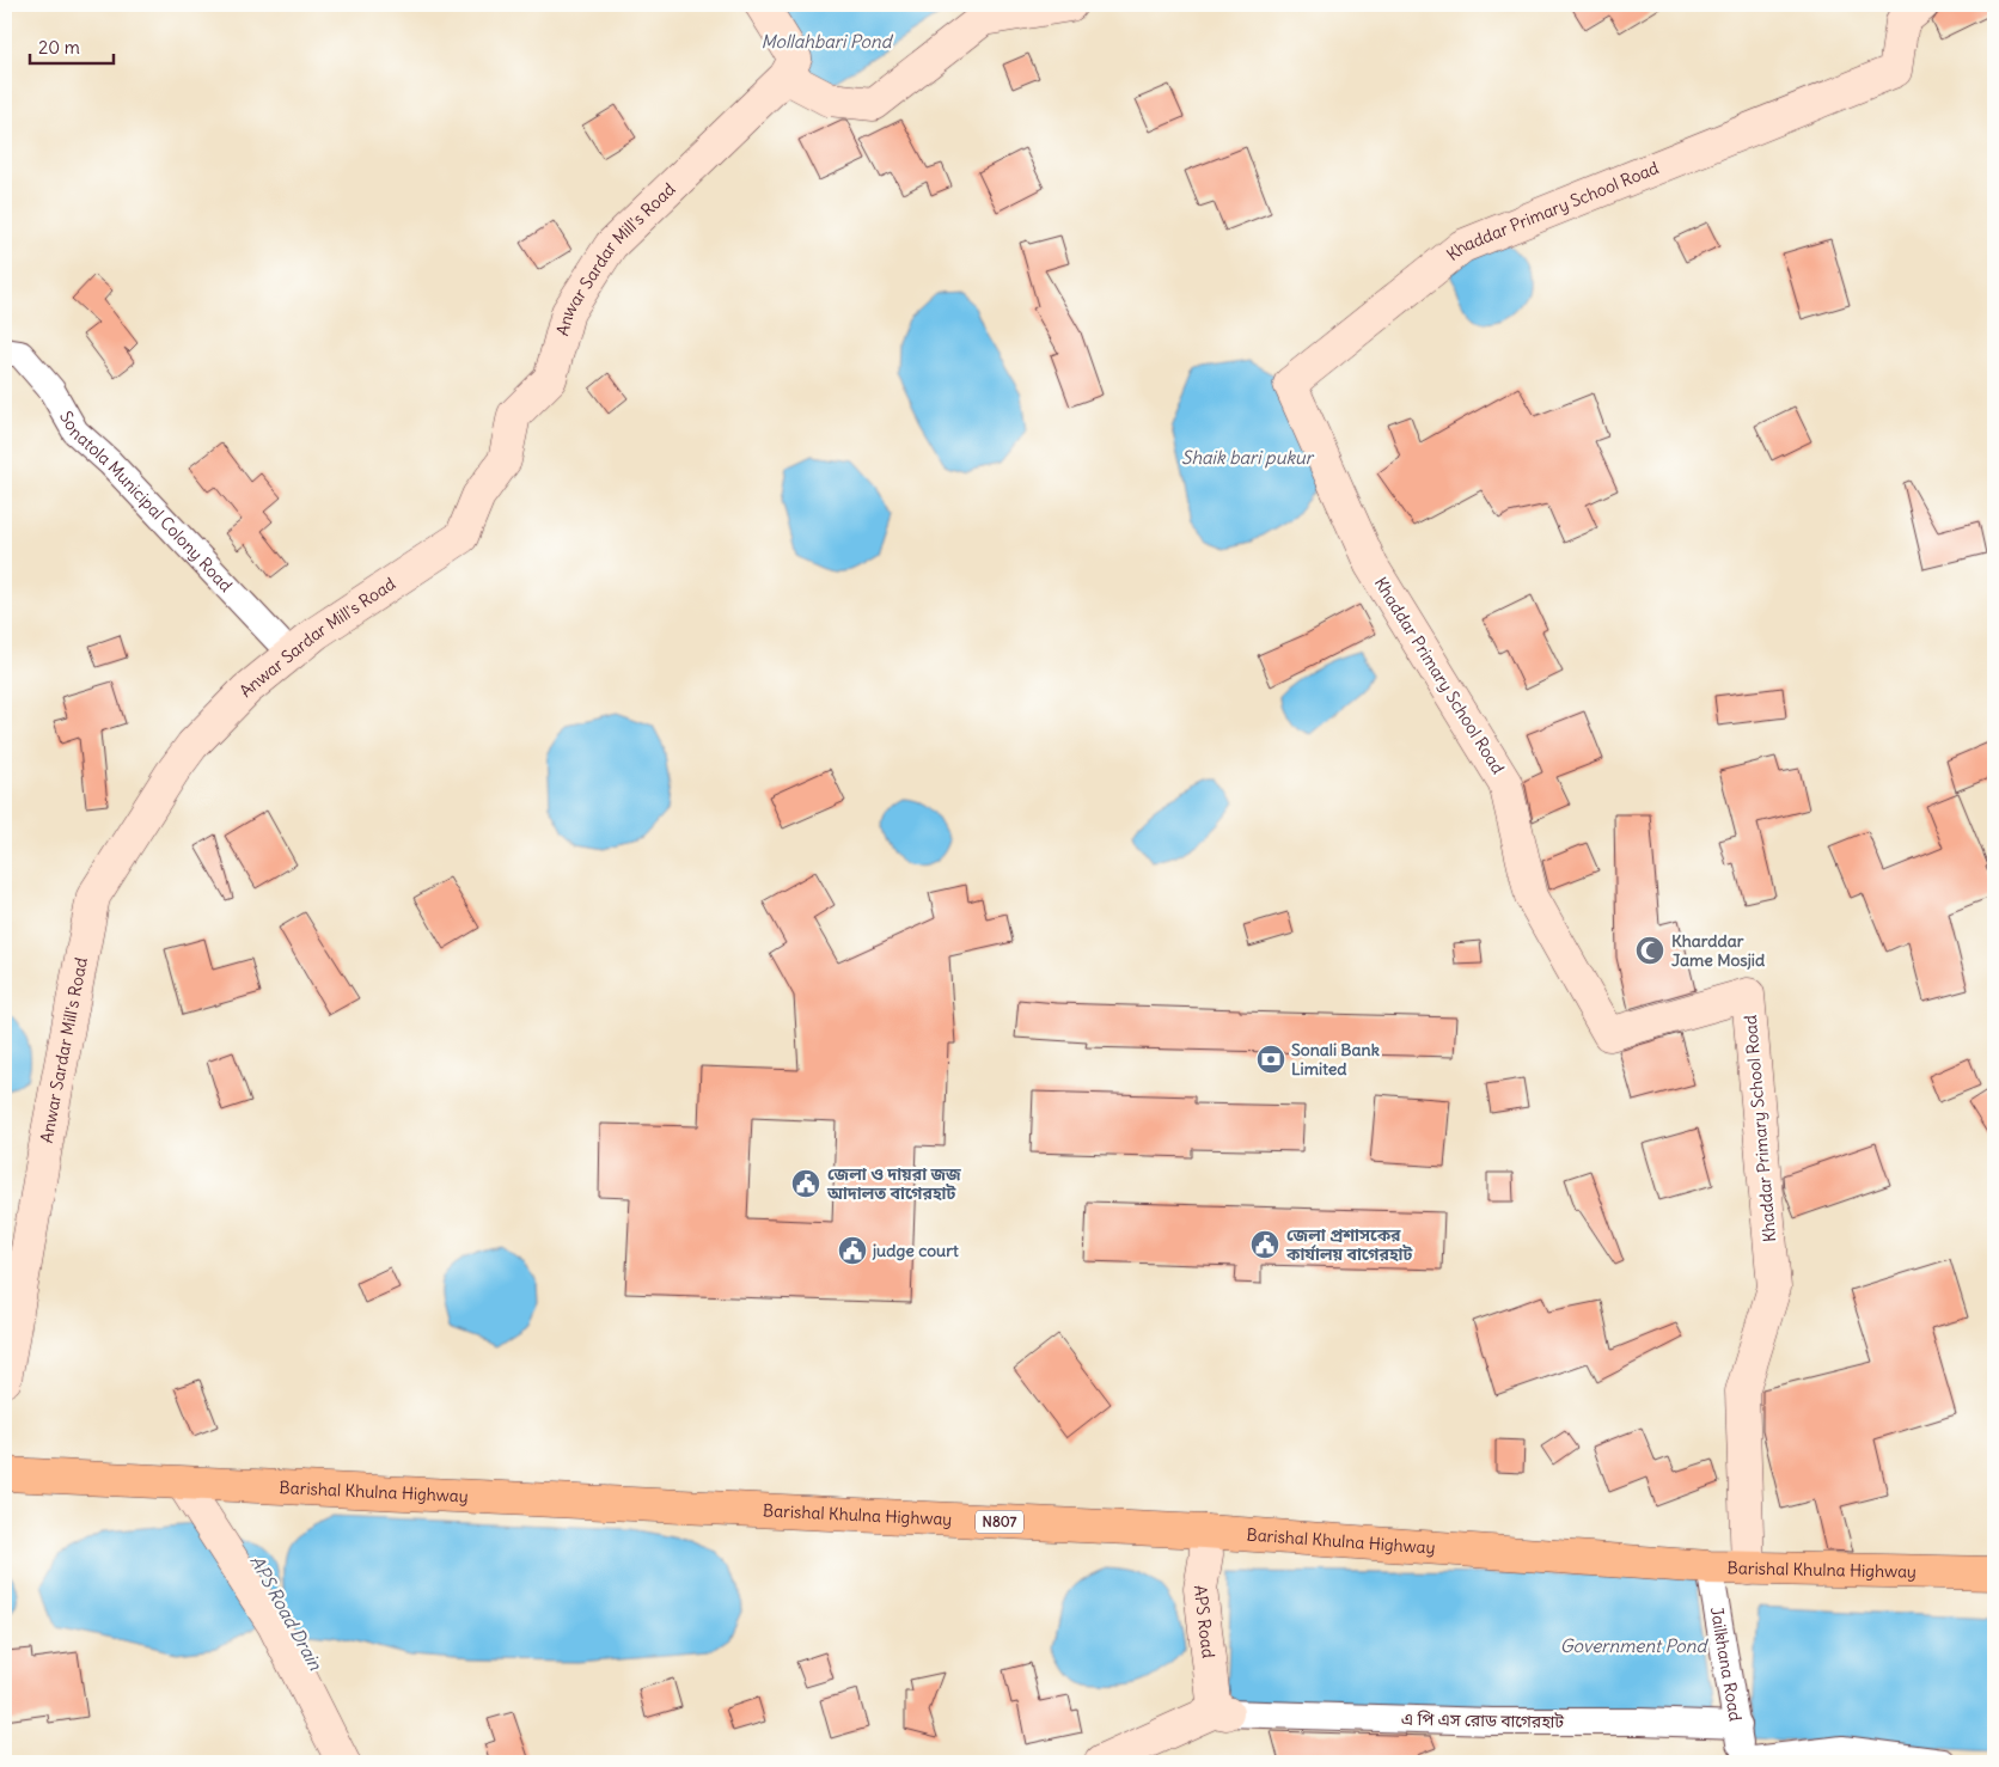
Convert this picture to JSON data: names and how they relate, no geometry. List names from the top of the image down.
{
  "streets": {
    "highway": ["Barishal Khulna Highway", "N807"],
    "street": [
      "Khaddar Primary School Road",
      "Anwar Sardar Mill's Road",
      "Sonatola Municipal Colony Road",
      "APS Road",
      "Jailkhana Road",
      "এ পি এস রোড বাগেরহাট"
    ]
  },
  "crossings": [
    ["Khaddar Primary School Road", "Barishal Khulna Highway"],
    ["Anwar Sardar Mill's Road", "Sonatola Municipal Colony Road"],
    ["Barishal Khulna Highway", "APS Road"],
    ["Barishal Khulna Highway", "Jailkhana Road"],
    ["APS Road", "এ পি এস রোড বাগেরহাট"],
    ["Jailkhana Road", "এ পি এস রোড বাগেরহাট"]
  ],
  "water": [
    "Mollahbari Pond",
    "Shaik bari pukur",
    "APS Road Drain",
    "Government Pond"
  ],
  "places": {
    "mosque": ["Kharddar Jame Mosjid"],
    "bank": ["Sonali Bank Limited"],
    "public building": ["জেলা ও দায়রা জজ আদালত বাগেরহাট", "জেলা প্রশাসকের কার্যালয় বাগেরহাট", "judge court"]
  },
  "scale_bar": "20 m"
}
